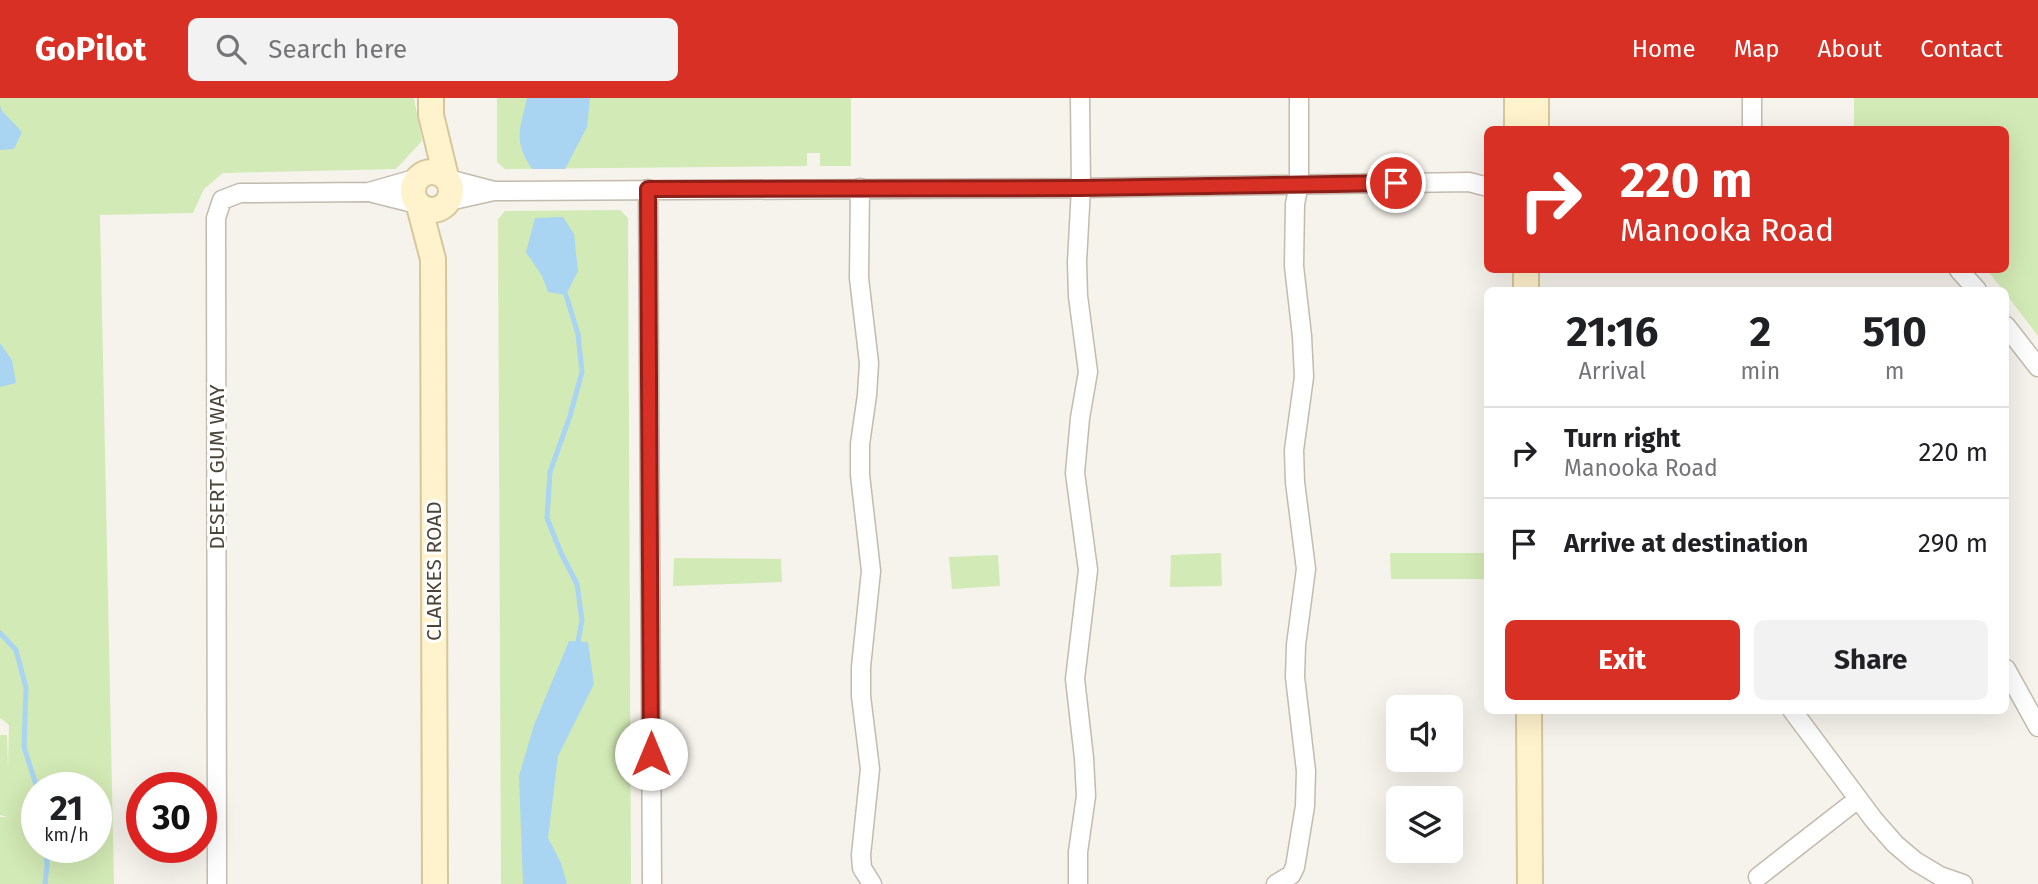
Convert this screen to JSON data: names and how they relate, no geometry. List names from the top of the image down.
{
  "streets": {
    "street": ["DESERT GUM WAY", "CLARKES ROAD"]
  },
  "crossings": [
    ["DESERT GUM WAY", "CLARKES ROAD"]
  ],
  "page": {
    "header": "GoPilot",
    "search": "Search here",
    "nav": [
      "Home",
      "Map",
      "About",
      "Contact"
    ],
    "turn": ["220 m", "Manooka Road"],
    "eta": [
      "21:16",
      "Arrival",
      "2",
      "min",
      "510",
      "m"
    ],
    "list": [
      {
        "name": "Turn right",
        "note": "Manooka Road",
        "value": "220 m"
      },
      {
        "name": "Arrive at destination",
        "value": "290 m"
      }
    ],
    "buttons": ["Exit", "Share"],
    "speed": "21 km/h",
    "limit": "30"
  }
}
